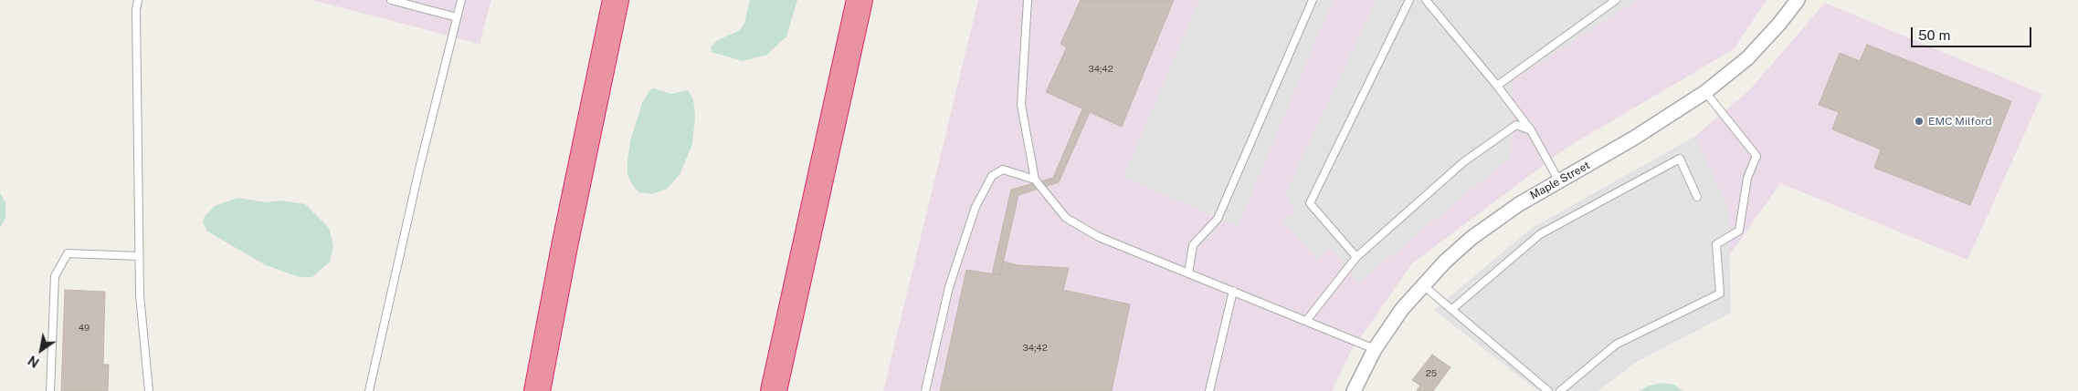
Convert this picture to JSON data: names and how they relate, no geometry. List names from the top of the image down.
{
  "streets": {
    "street": ["Maple Street"]
  },
  "places": ["EMC Milford"],
  "house_numbers": [
    "34;42",
    "49",
    "34;42",
    "25"
  ],
  "scale_bar": "50 m",
  "north": "bottom left"
}
